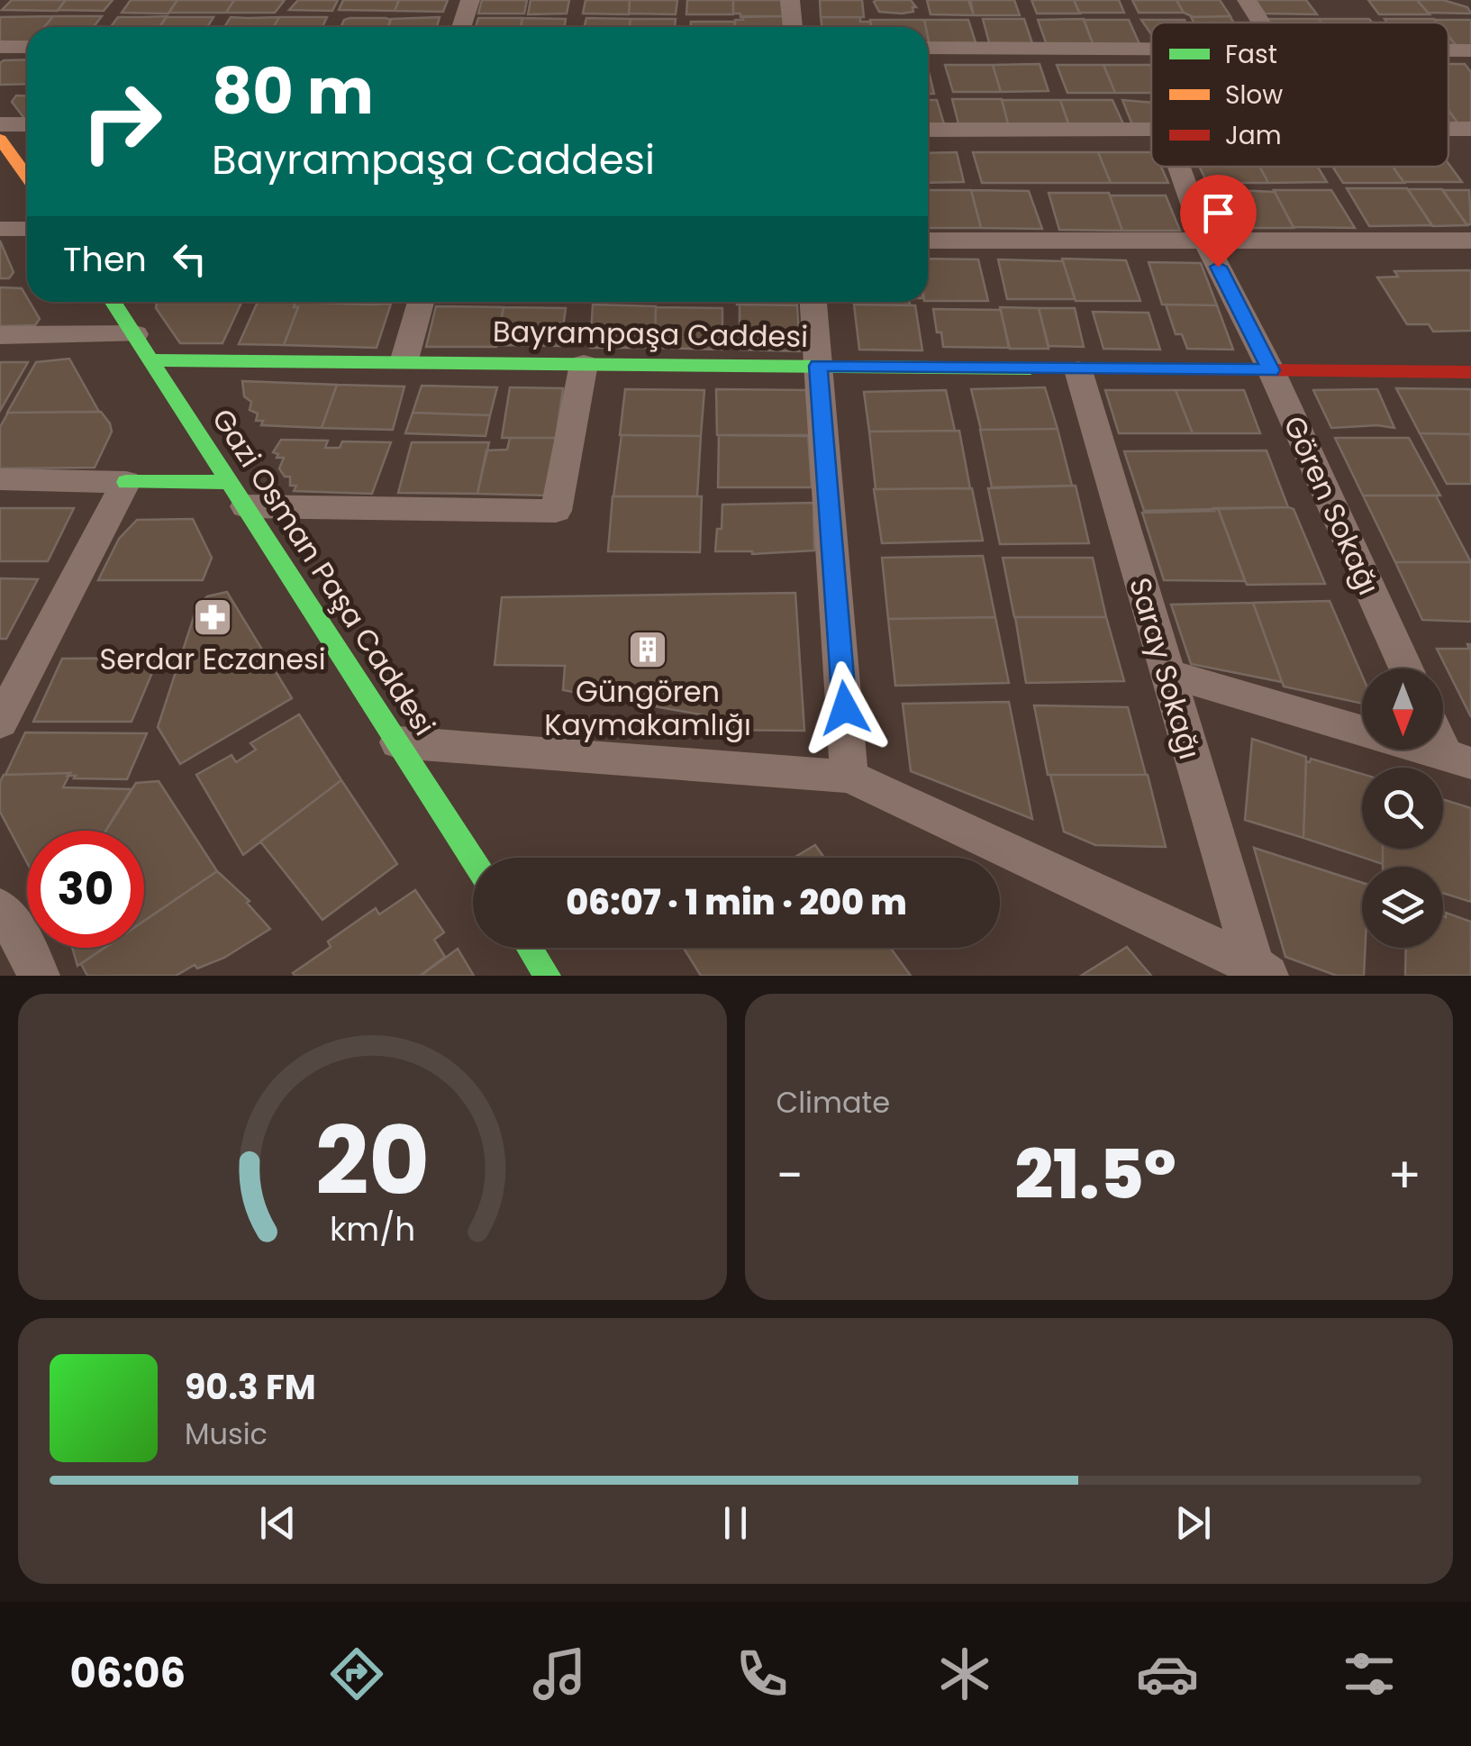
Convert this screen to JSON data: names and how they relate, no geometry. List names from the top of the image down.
{
  "streets": {
    "street": [
      "Bayrampaşa Caddesi",
      "Gören Sokağı",
      "Gazi Osman Paşa Caddesi",
      "Saray Sokağı"
    ]
  },
  "crossings": [
    ["Bayrampaşa Caddesi", "Gören Sokağı"],
    ["Bayrampaşa Caddesi", "Gazi Osman Paşa Caddesi"],
    ["Bayrampaşa Caddesi", "Saray Sokağı"]
  ],
  "places": {
    "pharmacy": ["Serdar Eczanesi"],
    "building": ["Güngören Kaymakamlığı"]
  },
  "legend": ["Fast", "Slow", "Jam"],
  "north": "bottom",
  "page": {
    "turn": ["80 m", "Bayrampaşa Caddesi"],
    "then": "Then",
    "limit": "30",
    "trip": "06:07 · 1 min · 200 m",
    "tile": "Climate",
    "heat": ["−", "21.5°", "+"],
    "song": ["90.3 FM", "Music"],
    "tabs": "06:06",
    "gauge": ["20", "km/h"]
  }
}
